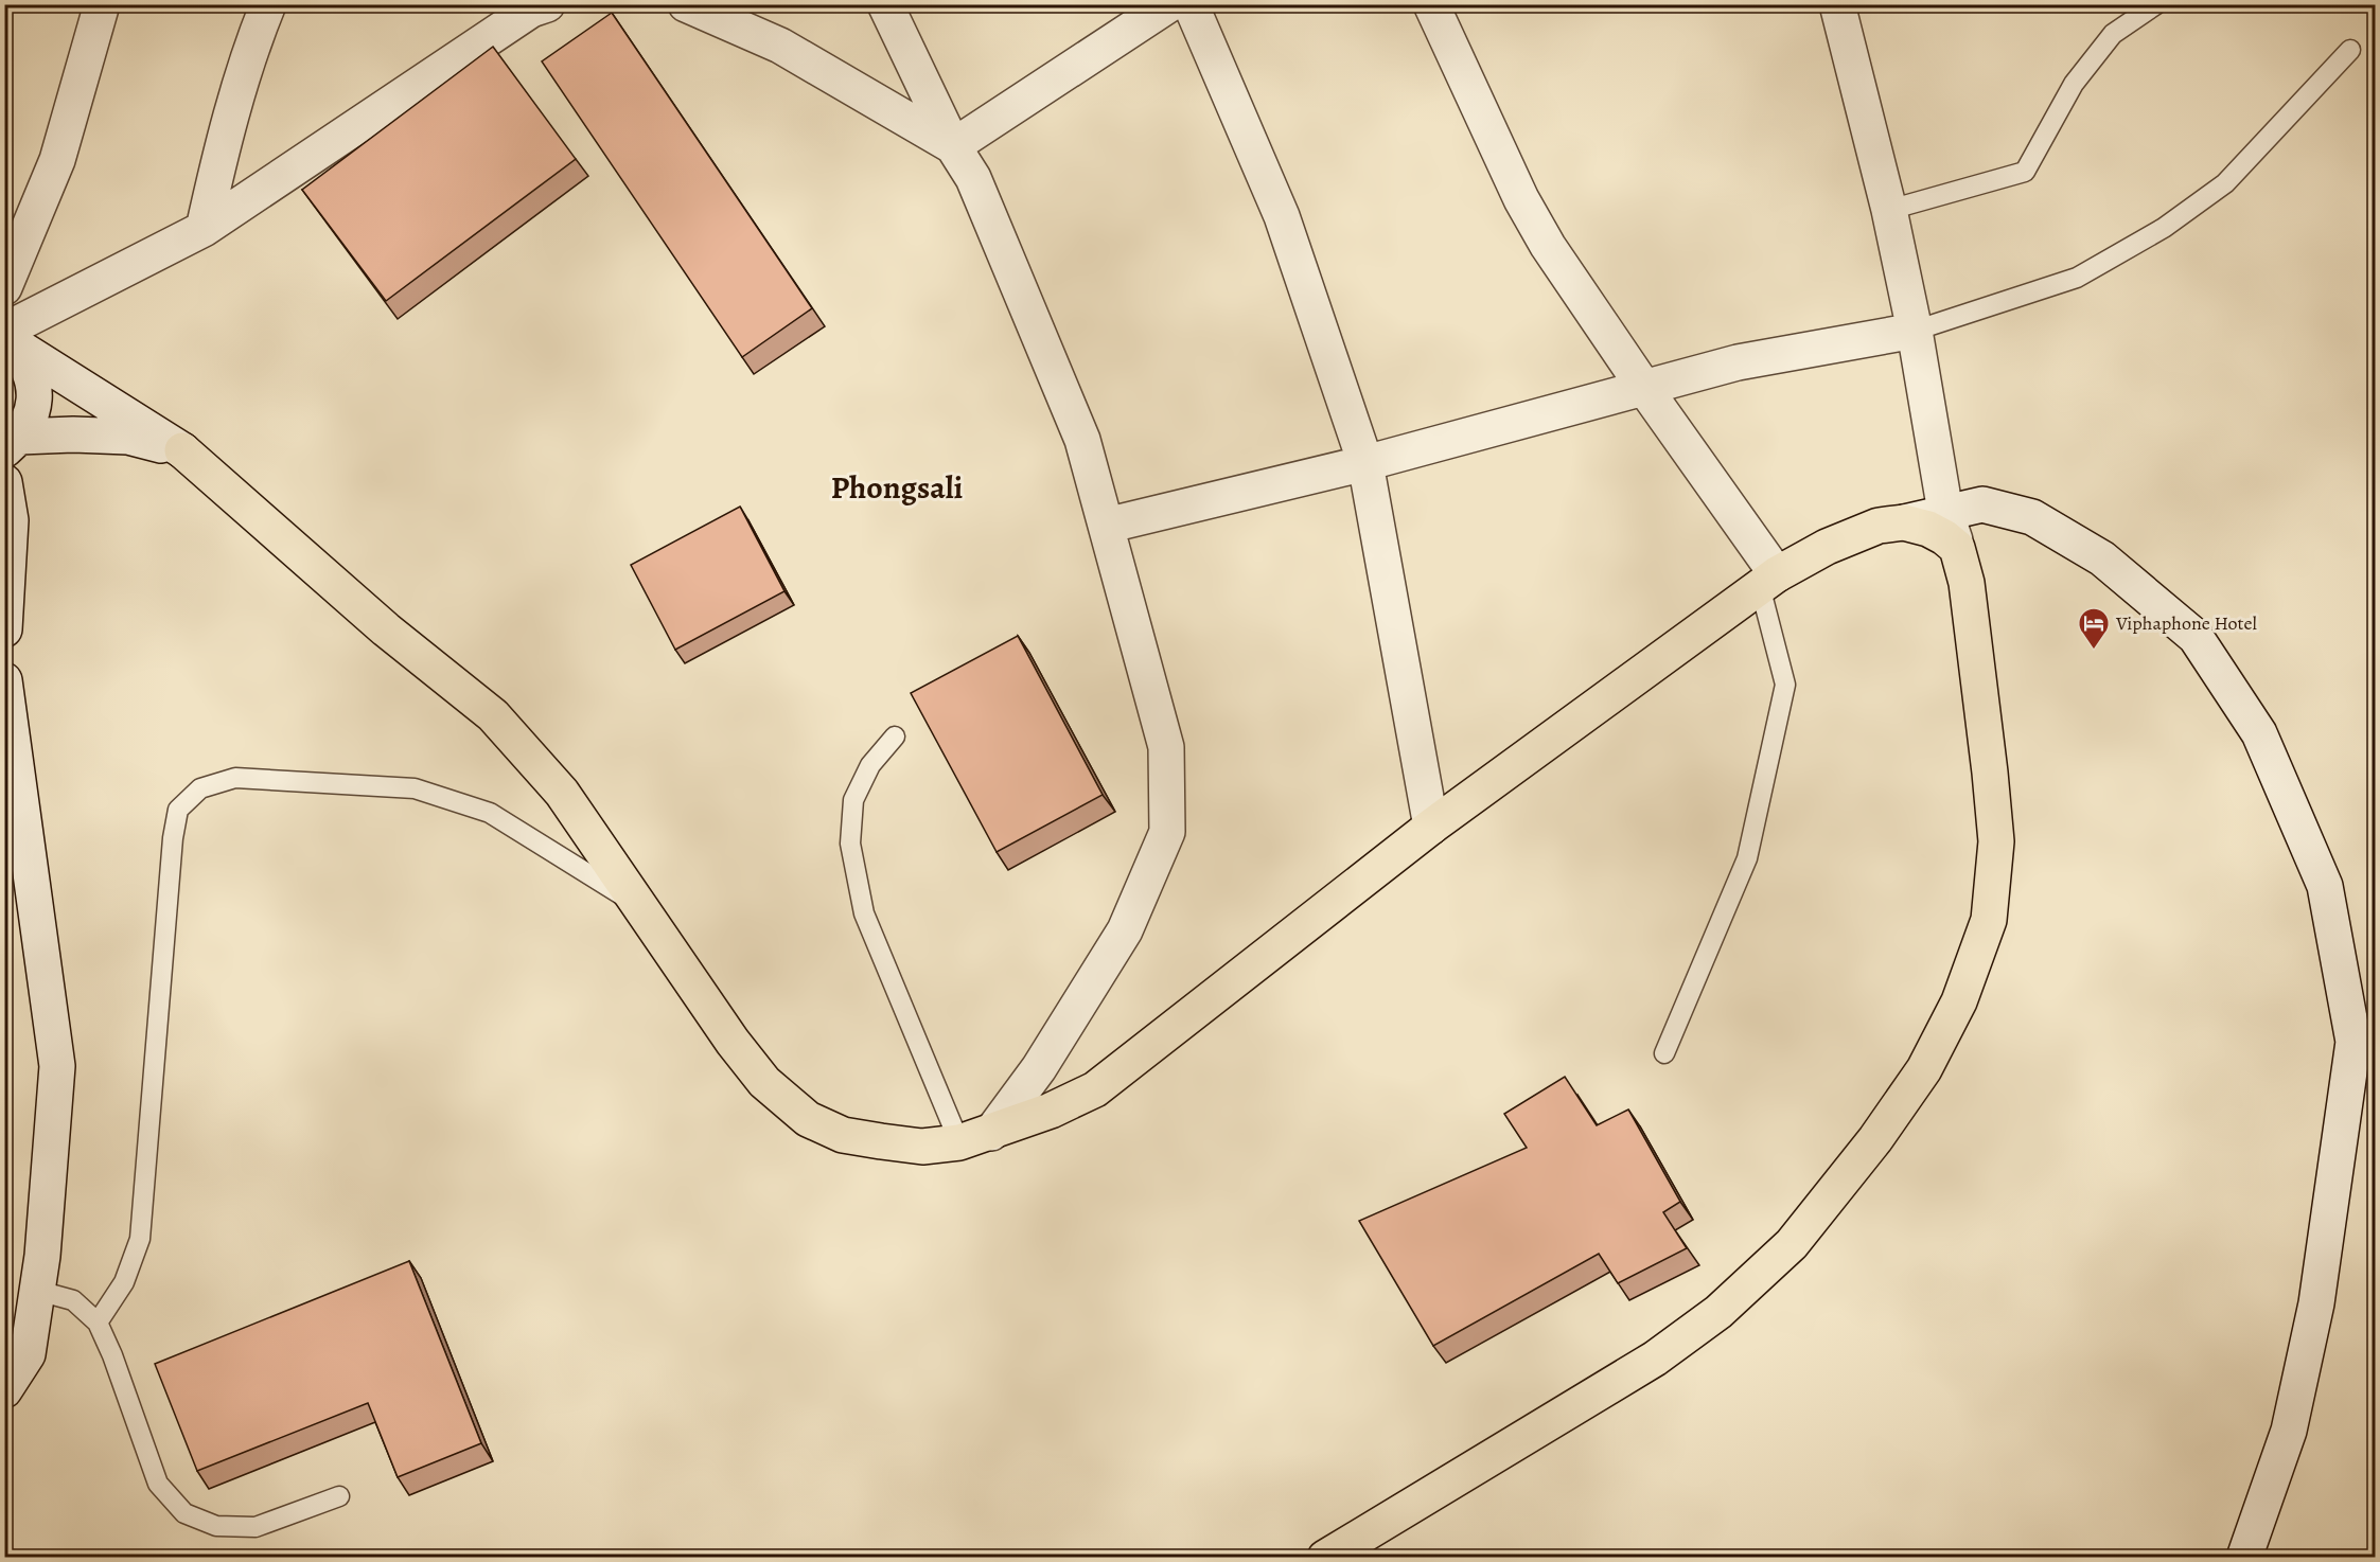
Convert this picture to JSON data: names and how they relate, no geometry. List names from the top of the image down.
{
  "districts": ["Phongsali"],
  "places": {
    "hotel": ["Viphaphone Hotel"]
  }
}
